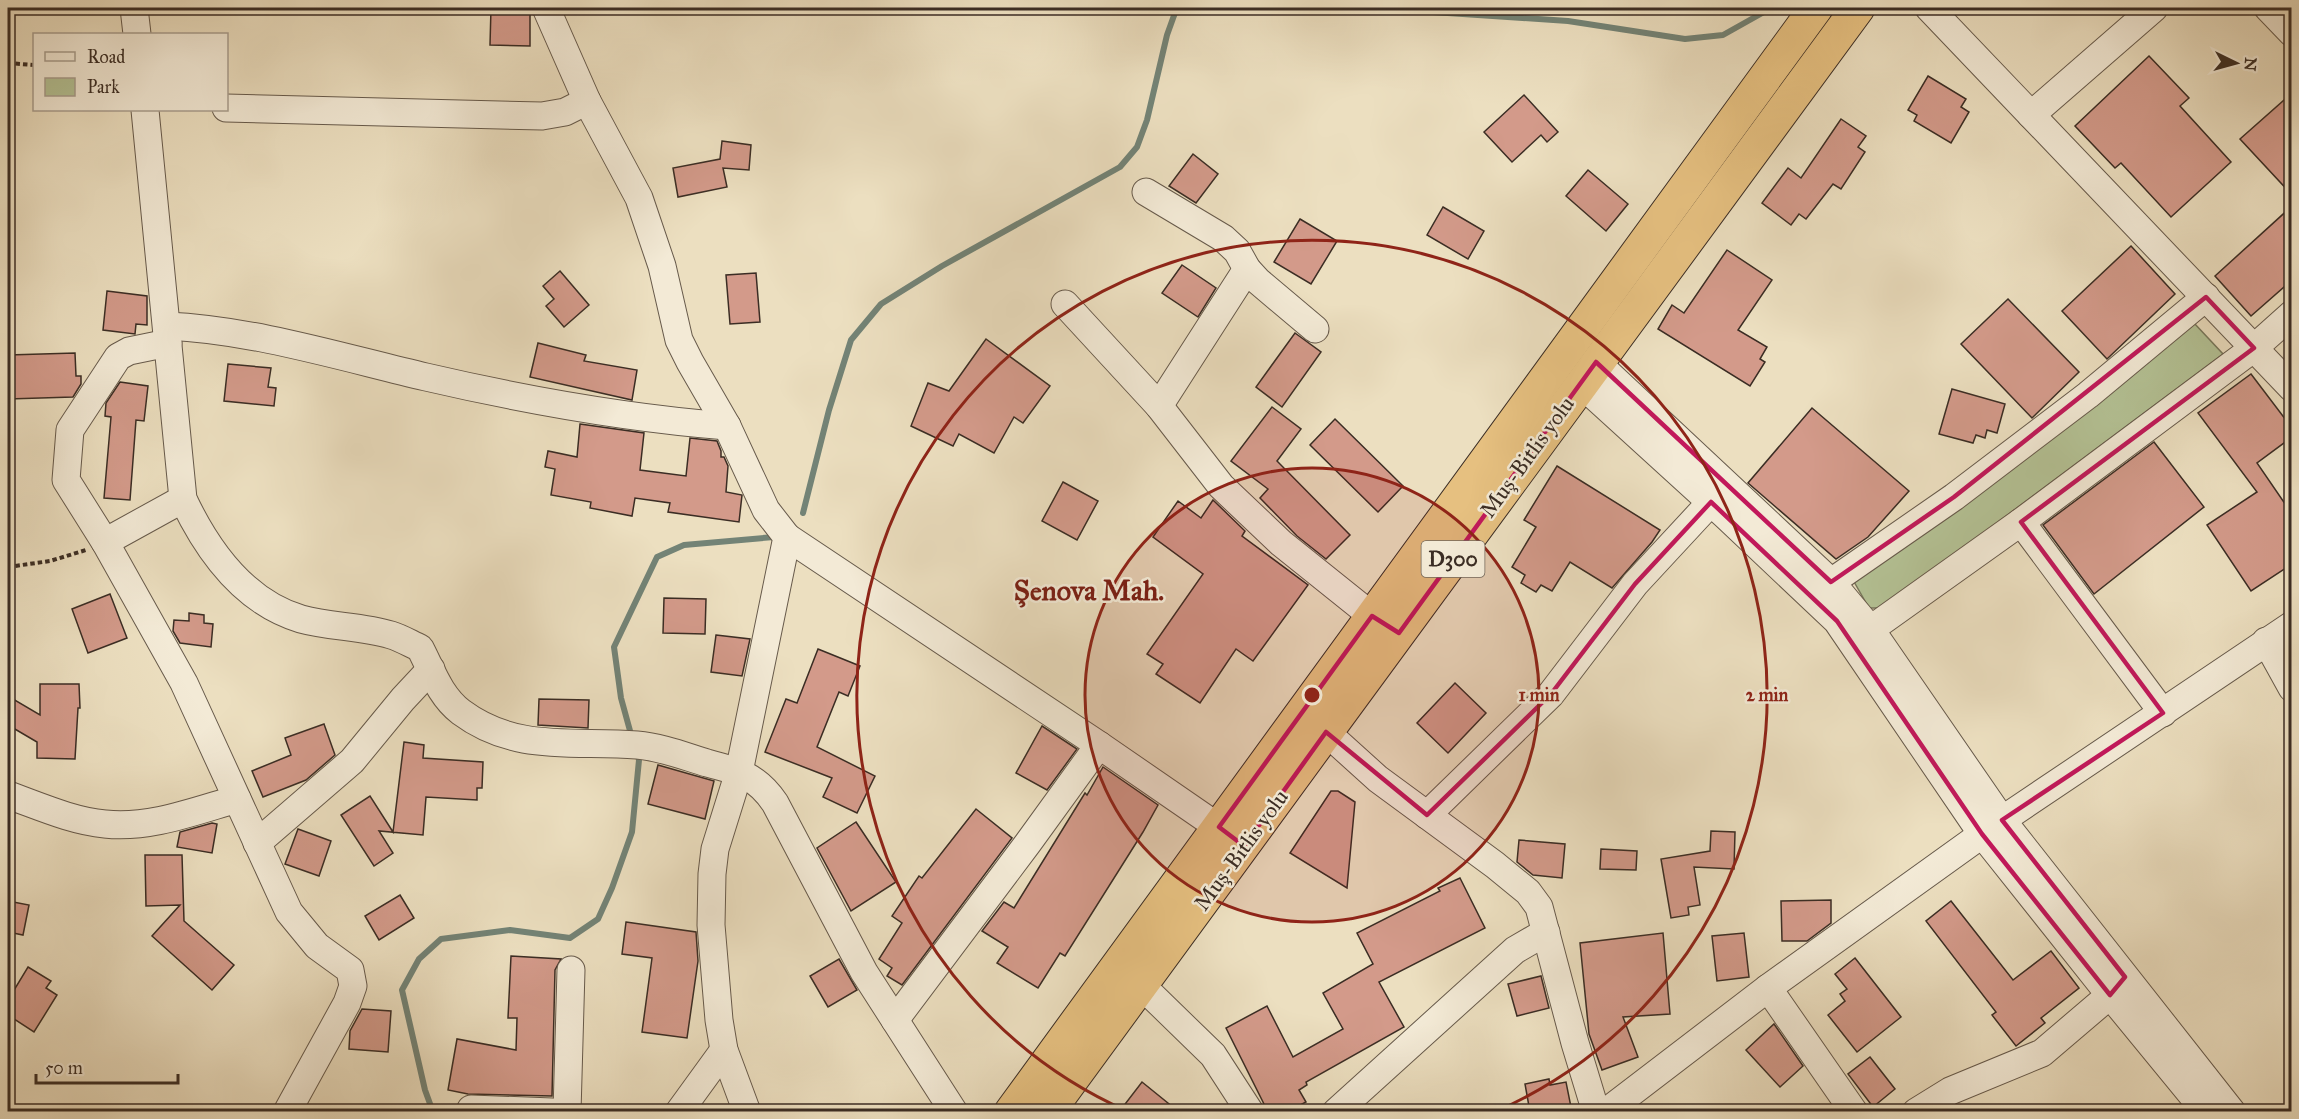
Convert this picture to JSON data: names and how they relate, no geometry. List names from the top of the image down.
{
  "streets": {
    "highway": ["Muş-Bitlis yolu", "D300"]
  },
  "districts": ["Şenova Mah."],
  "legend": ["Road", "Park"],
  "scale_bar": "50 m",
  "north": "right",
  "rings": ["1 min", "2 min"]
}
